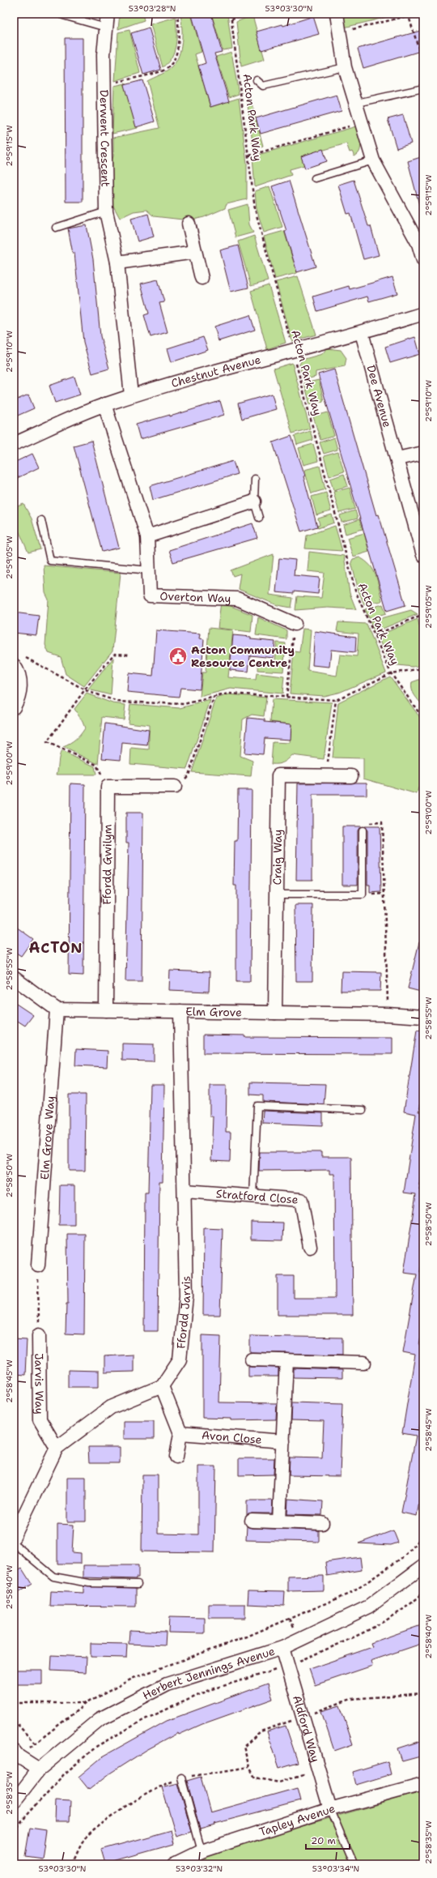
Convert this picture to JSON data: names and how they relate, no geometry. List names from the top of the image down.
{
  "streets": {
    "street": [
      "Derwent Crescent",
      "Chestnut Avenue",
      "Dee Avenue",
      "Overton Way",
      "Craig Way",
      "Ffordd Gwilym",
      "Elm Grove",
      "Elm Grove Way",
      "Stratford Close",
      "Ffordd Jarvis",
      "Jarvis Way",
      "Avon Close",
      "Herbert Jennings Avenue",
      "Aldford Way",
      "Tapley Avenue"
    ],
    "path": ["Acton Park Way"]
  },
  "crossings": [
    ["Acton Park Way", "Chestnut Avenue"],
    ["Derwent Crescent", "Chestnut Avenue"],
    ["Chestnut Avenue", "Dee Avenue"],
    ["Chestnut Avenue", "Overton Way"],
    ["Craig Way", "Elm Grove"],
    ["Ffordd Gwilym", "Elm Grove"],
    ["Elm Grove", "Elm Grove Way"],
    ["Elm Grove", "Ffordd Jarvis"],
    ["Stratford Close", "Ffordd Jarvis"],
    ["Herbert Jennings Avenue", "Aldford Way"],
    ["Aldford Way", "Tapley Avenue"]
  ],
  "districts": ["ACTON"],
  "places": {
    "public building": ["Acton Community Resource Centre"]
  },
  "scale_bar": "20 m",
  "coordinates": [
    "53°03'28\"N",
    "53°03'30\"N",
    "2°59'15\"W",
    "2°59'10\"W",
    "2°59'05\"W",
    "2°59'00\"W",
    "2°58'55\"W",
    "2°58'50\"W",
    "2°58'45\"W",
    "2°58'40\"W",
    "2°58'35\"W",
    "53°03'32\"N",
    "53°03'34\"N"
  ]
}
